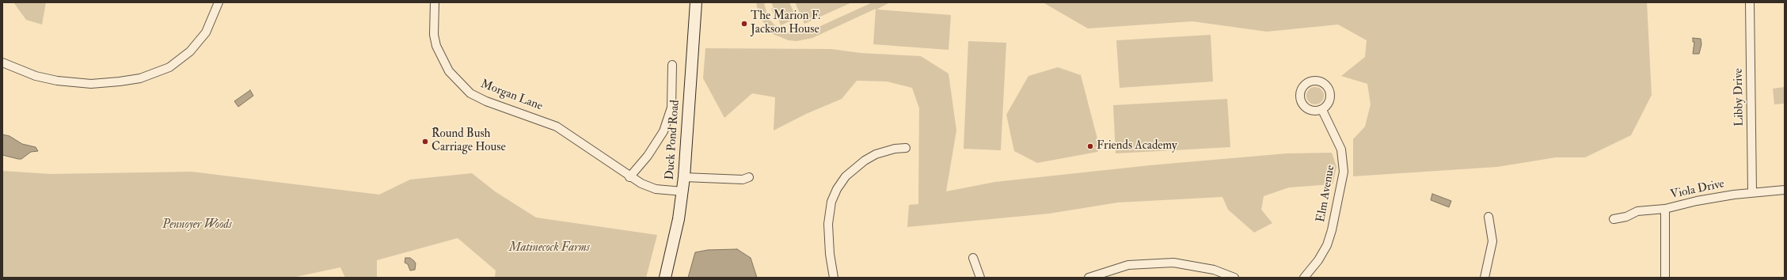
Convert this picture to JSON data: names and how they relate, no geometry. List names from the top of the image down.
{
  "streets": {
    "street": [
      "Morgan Lane",
      "Libby Drive",
      "Duck Pond Road",
      "Viola Drive",
      "Elm Avenue"
    ]
  },
  "crossings": [
    ["Morgan Lane", "Duck Pond Road"],
    ["Libby Drive", "Viola Drive"]
  ],
  "parks": ["Pennoyer Woods", "Matinecock Farms"],
  "places": ["The Marion F. Jackson House", "Round Bush Carriage House", "Friends Academy"]
}
